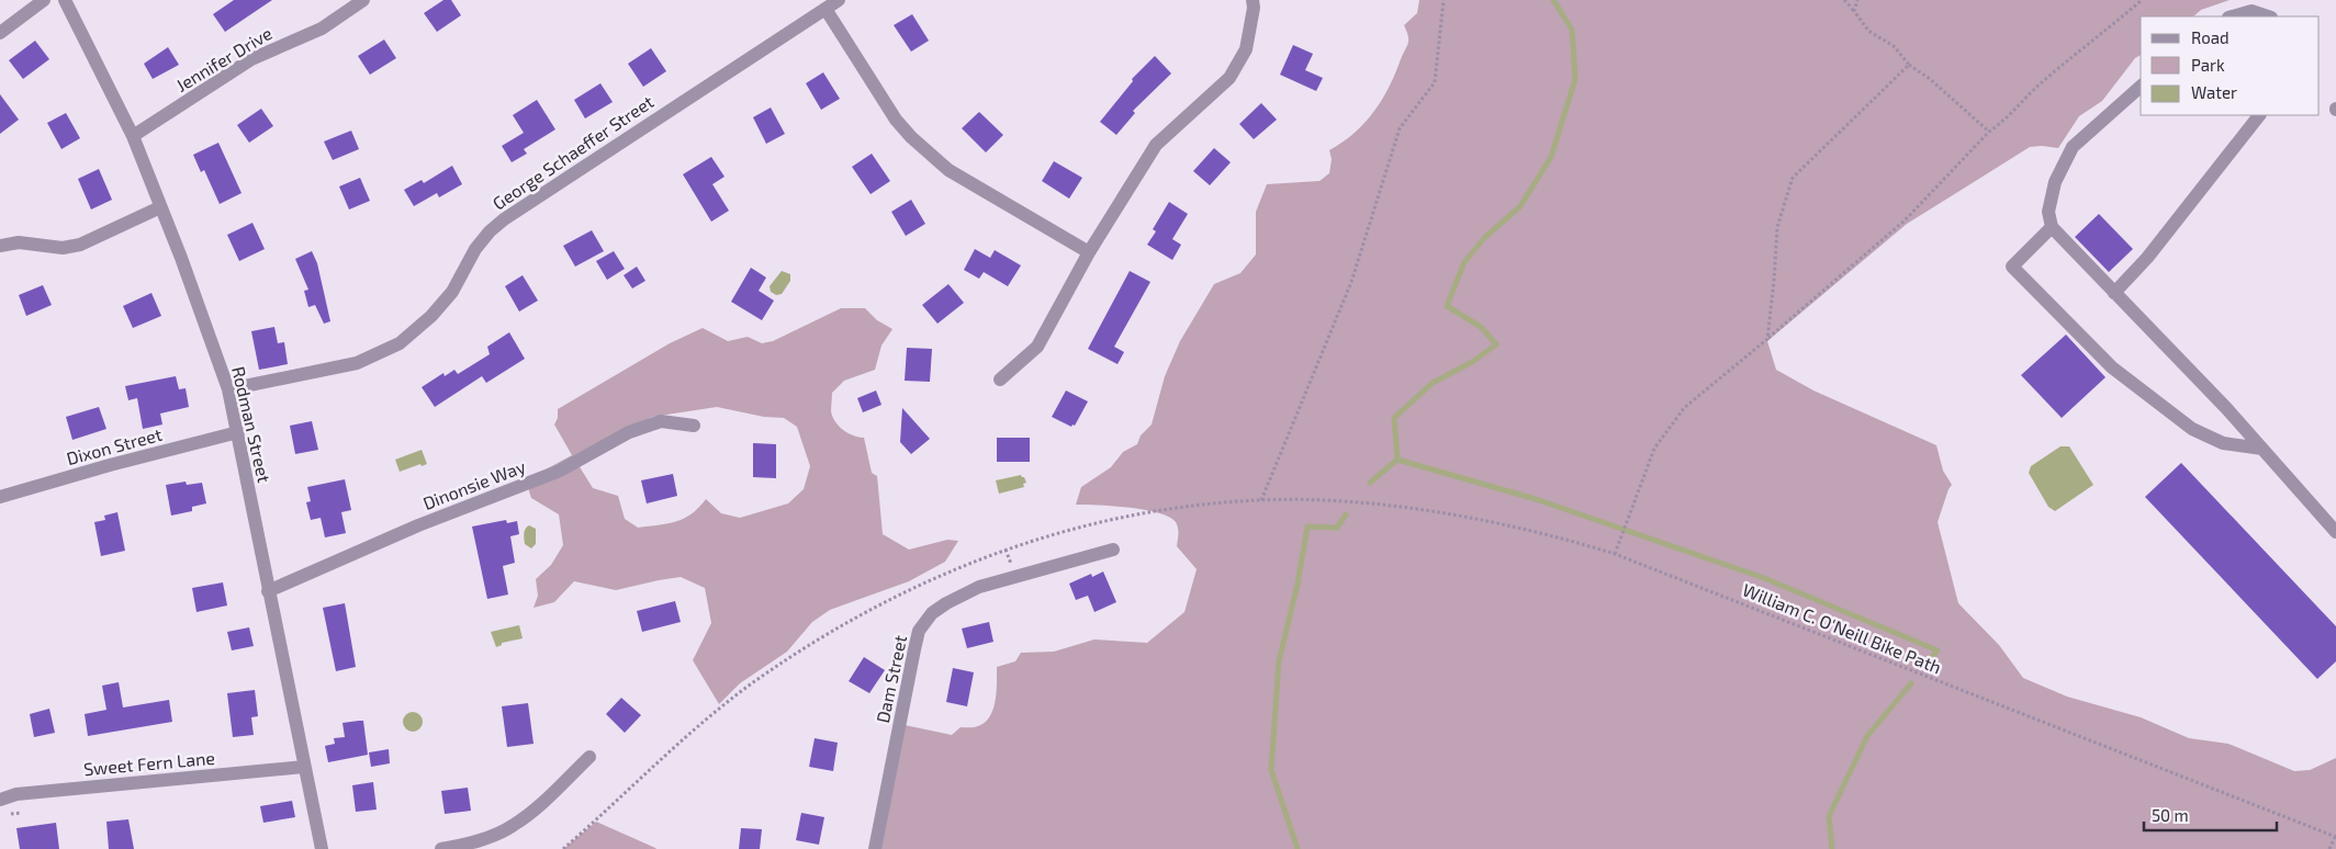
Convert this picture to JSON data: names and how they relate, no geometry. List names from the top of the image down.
{
  "streets": {
    "street": [
      "Jennifer Drive",
      "George Schaeffer Street",
      "Rodman Street",
      "Dixon Street",
      "Dinonsie Way",
      "Dam Street",
      "Sweet Fern Lane"
    ],
    "path": ["William C. O'Neill Bike Path"]
  },
  "crossings": [
    ["Jennifer Drive", "Rodman Street"],
    ["George Schaeffer Street", "Rodman Street"],
    ["Rodman Street", "Dixon Street"],
    ["Rodman Street", "Dinonsie Way"],
    ["Rodman Street", "Sweet Fern Lane"]
  ],
  "legend": ["Road", "Park", "Water"],
  "scale_bar": "50 m"
}
